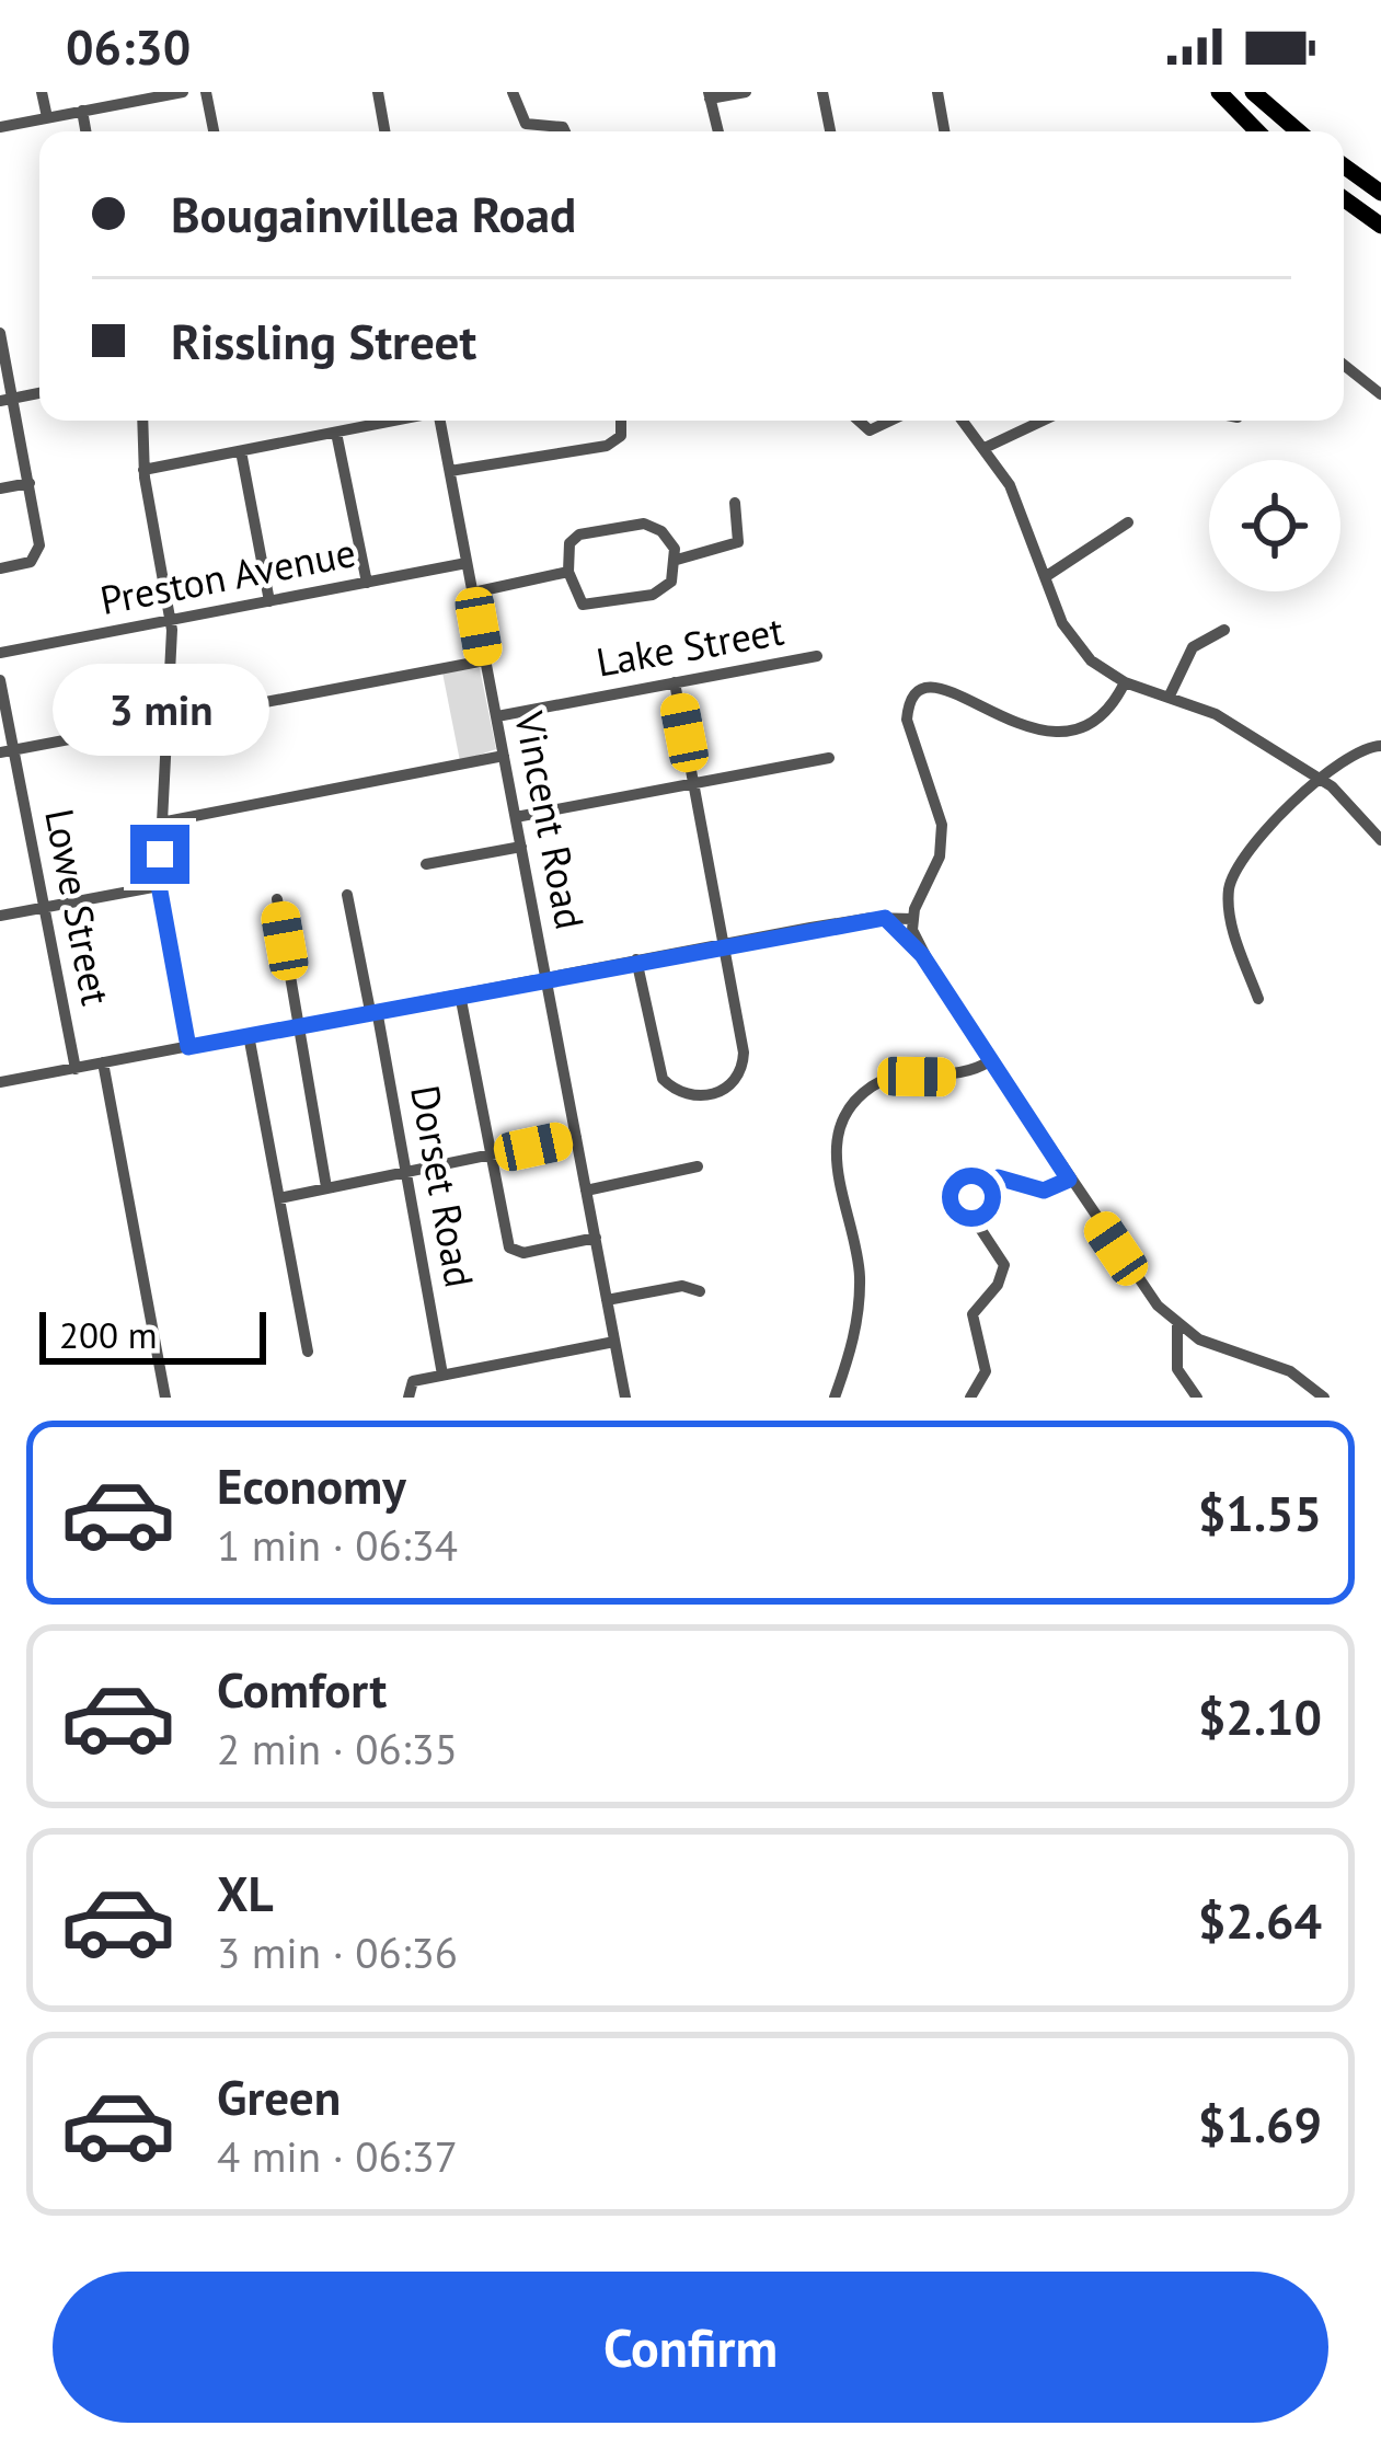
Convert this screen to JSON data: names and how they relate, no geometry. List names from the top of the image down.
{
  "streets": {
    "street": [
      "Preston Avenue",
      "Lake Street",
      "Vincent Road",
      "Lowe Street",
      "Dorset Road"
    ]
  },
  "crossings": [
    ["Preston Avenue", "Vincent Road"],
    ["Lake Street", "Vincent Road"]
  ],
  "scale_bar": "200 m",
  "page": {
    "status": "06:30",
    "banner": ["Bougainvillea Road", "Rissling Street"],
    "bubble": "3 min",
    "scale": "200 m",
    "list": [
      {
        "name": "Economy",
        "note": "1 min · 06:34",
        "value": "$1.55"
      },
      {
        "name": "Comfort",
        "note": "2 min · 06:35",
        "value": "$2.10"
      },
      {
        "name": "XL",
        "note": "3 min · 06:36",
        "value": "$2.64"
      },
      {
        "name": "Green",
        "note": "4 min · 06:37",
        "value": "$1.69"
      }
    ],
    "buttons": "Confirm"
  }
}
